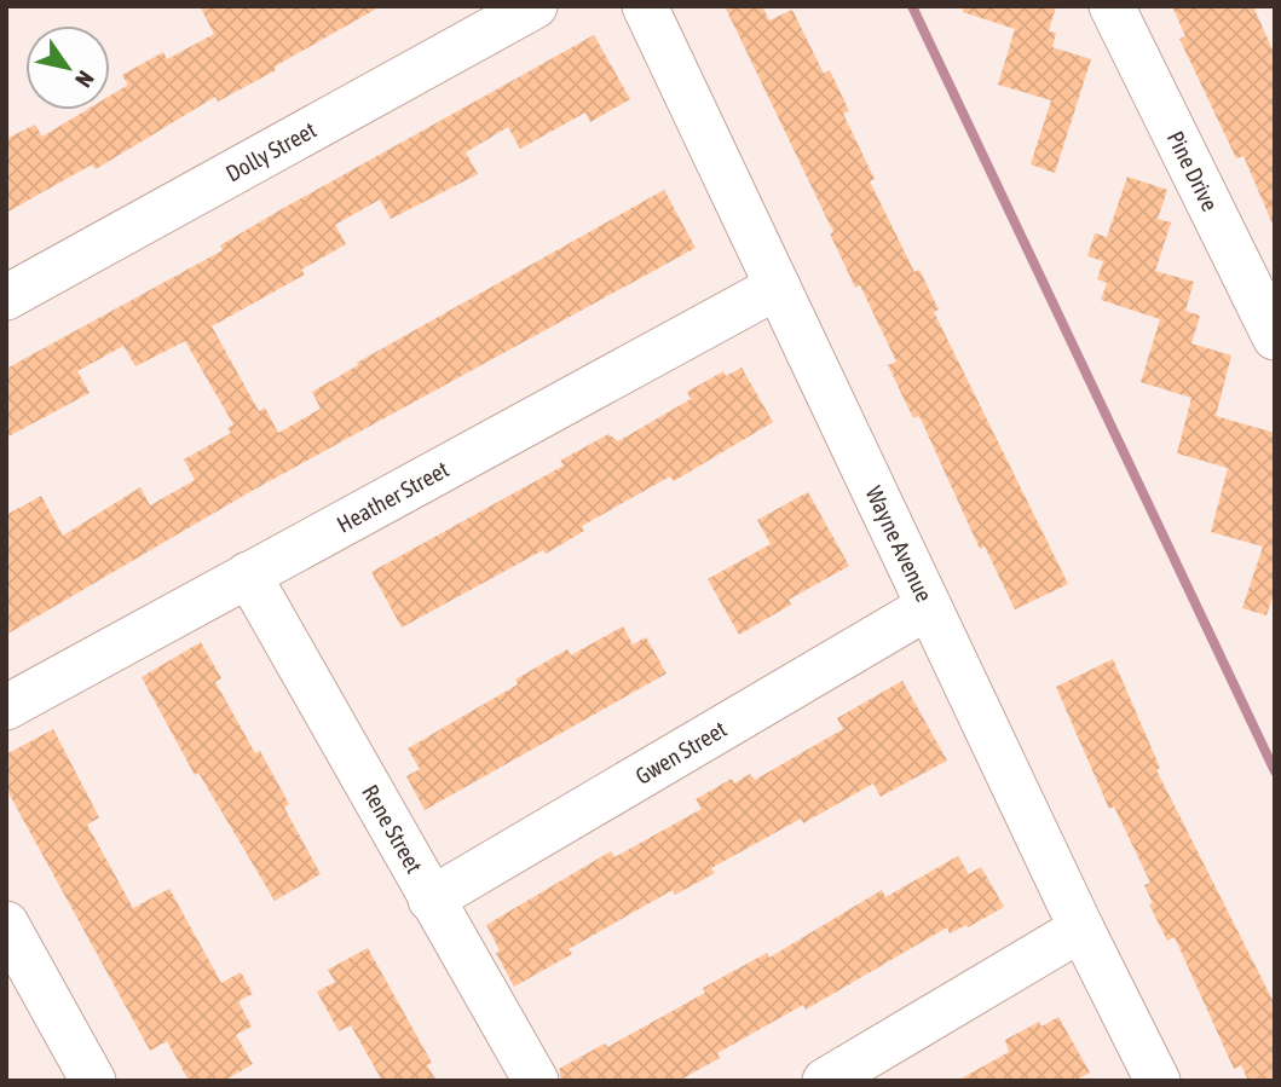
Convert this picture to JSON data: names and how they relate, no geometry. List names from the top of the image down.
{
  "streets": {
    "street": [
      "Dolly Street",
      "Pine Drive",
      "Heather Street",
      "Wayne Avenue",
      "Gwen Street",
      "Rene Street"
    ]
  },
  "crossings": [
    ["Heather Street", "Wayne Avenue"],
    ["Heather Street", "Rene Street"],
    ["Wayne Avenue", "Gwen Street"],
    ["Gwen Street", "Rene Street"]
  ],
  "north": "bottom right"
}
